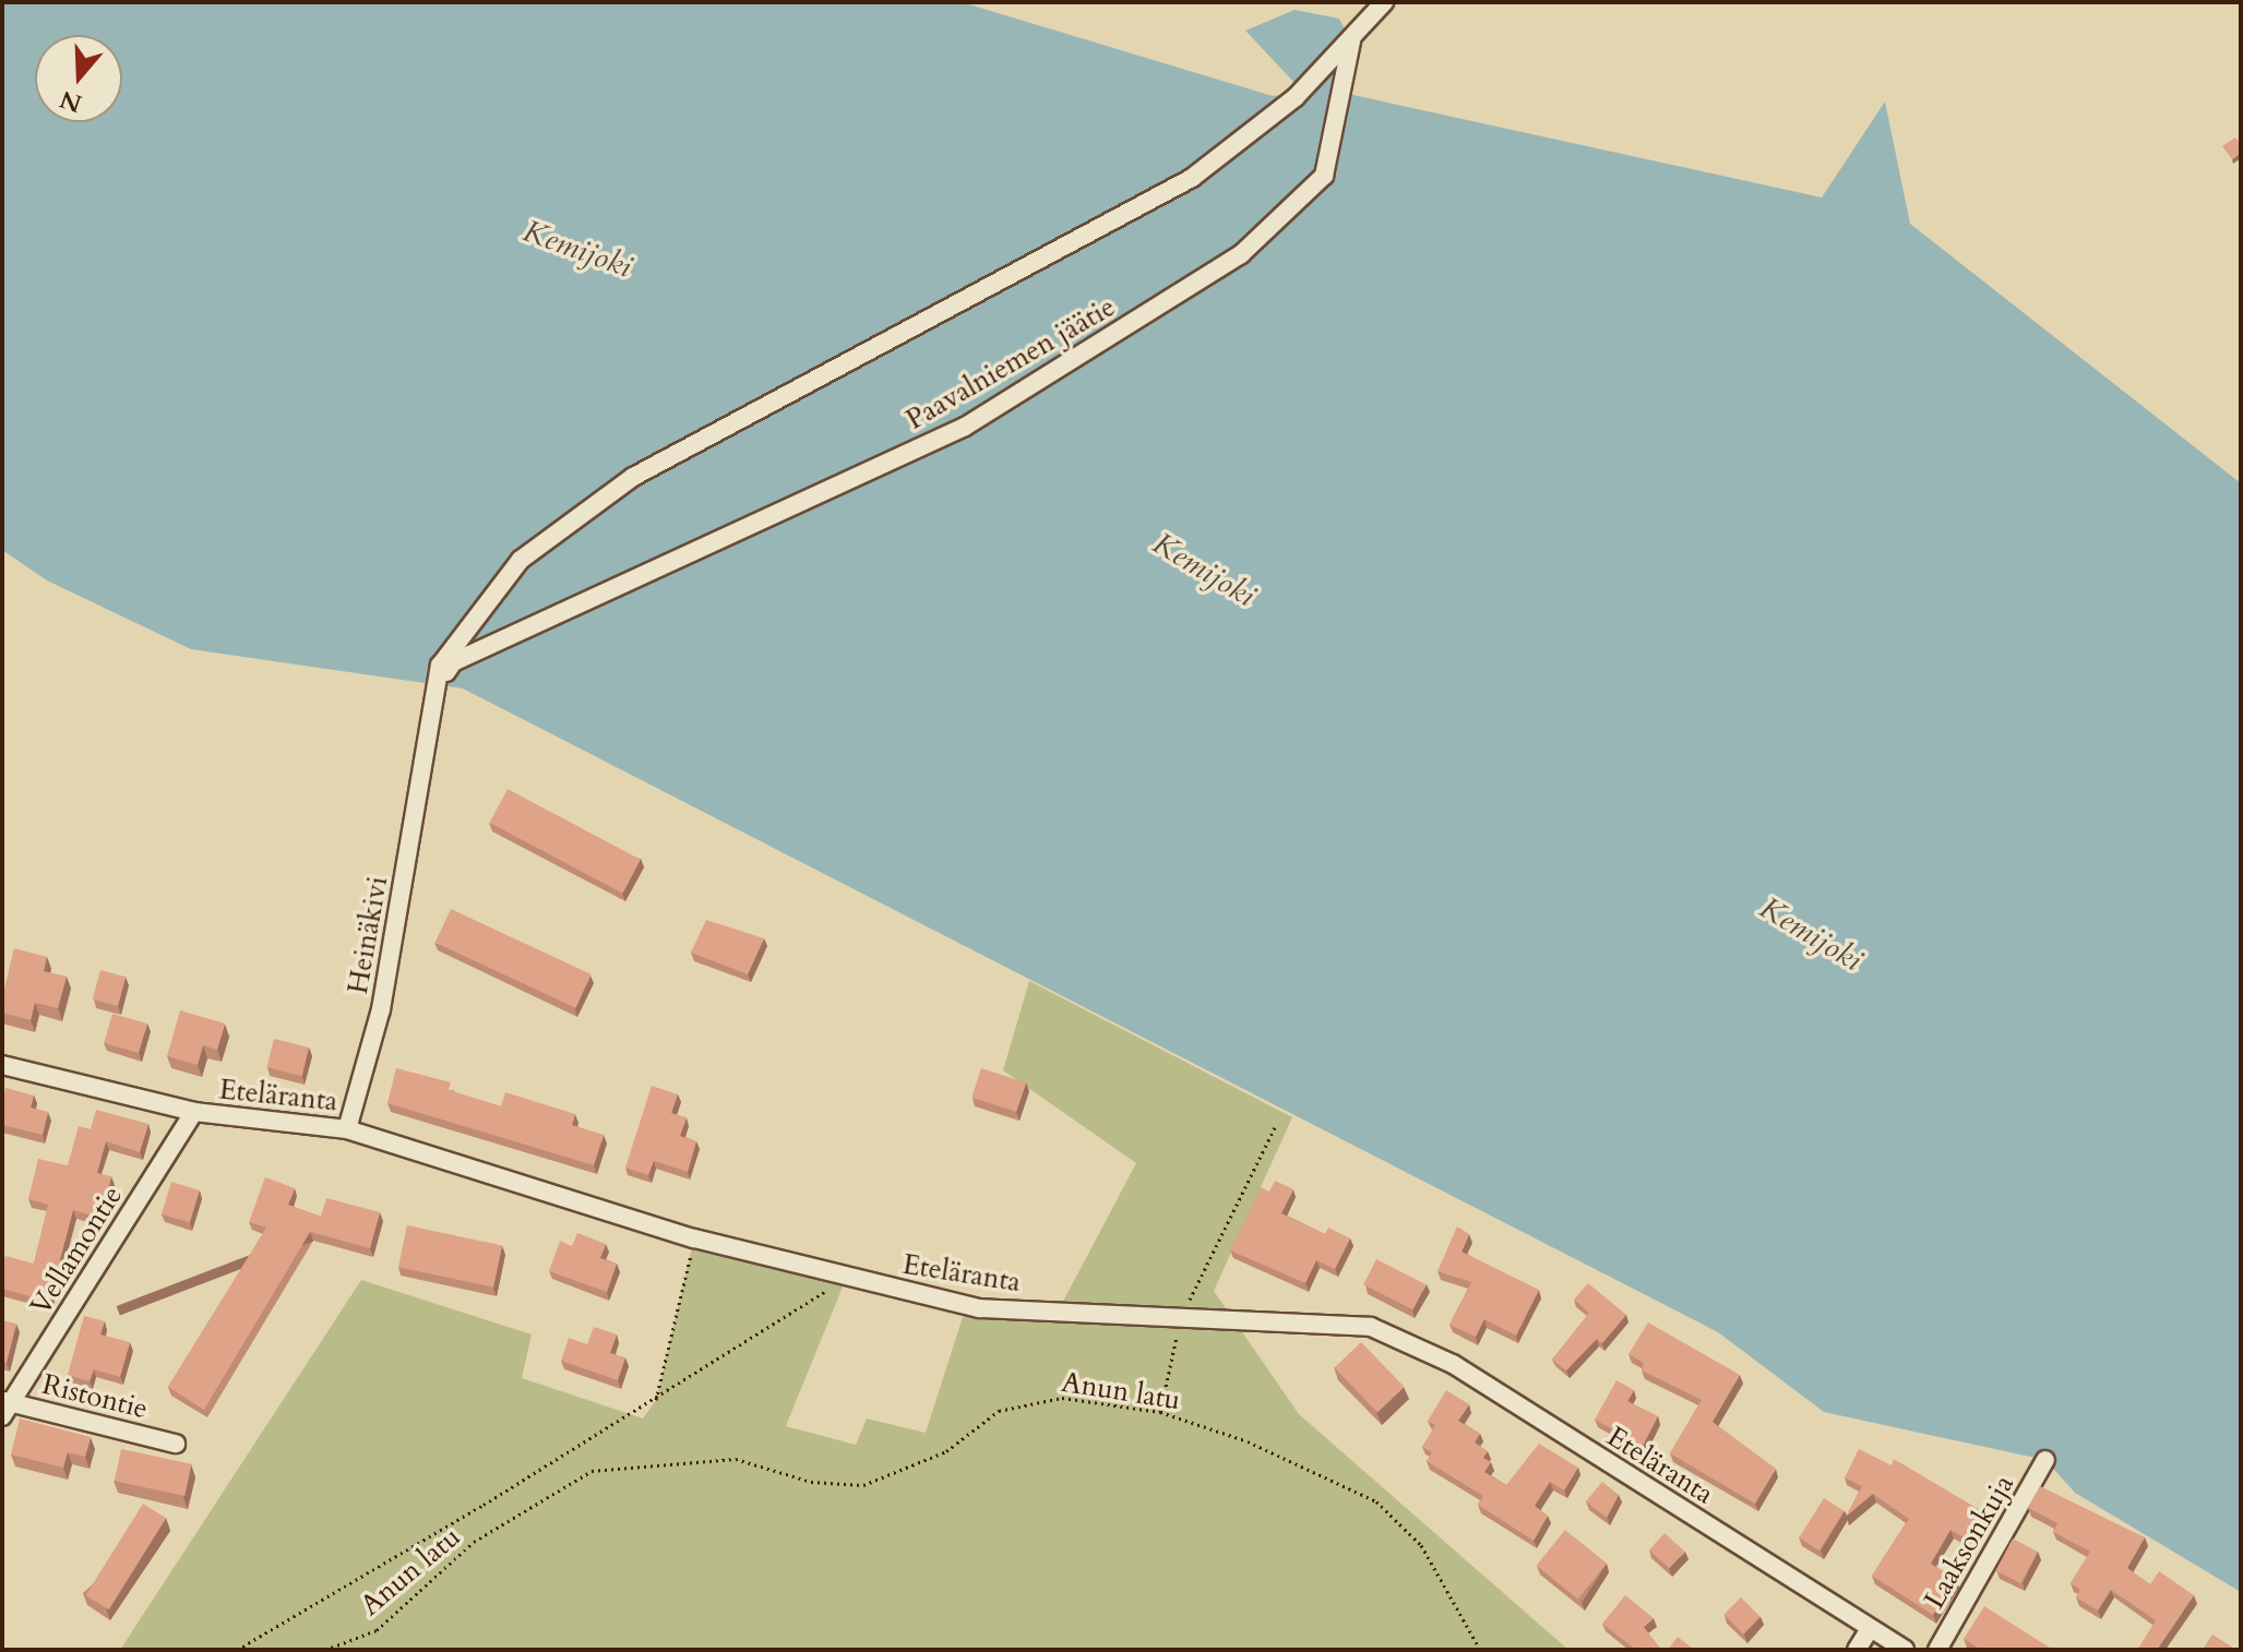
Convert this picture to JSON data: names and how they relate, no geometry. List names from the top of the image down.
{
  "streets": {
    "street": [
      "Paavalniemen jäätie",
      "Heinäkivi",
      "Eteläranta",
      "Vellamontie",
      "Ristontie",
      "Laaksonkuja"
    ],
    "path": ["Anun latu"]
  },
  "crossings": [
    ["Paavalniemen jäätie", "Heinäkivi"],
    ["Heinäkivi", "Eteläranta"],
    ["Eteläranta", "Vellamontie"],
    ["Vellamontie", "Ristontie"]
  ],
  "water": ["Kemijoki"],
  "north": "bottom"
}
